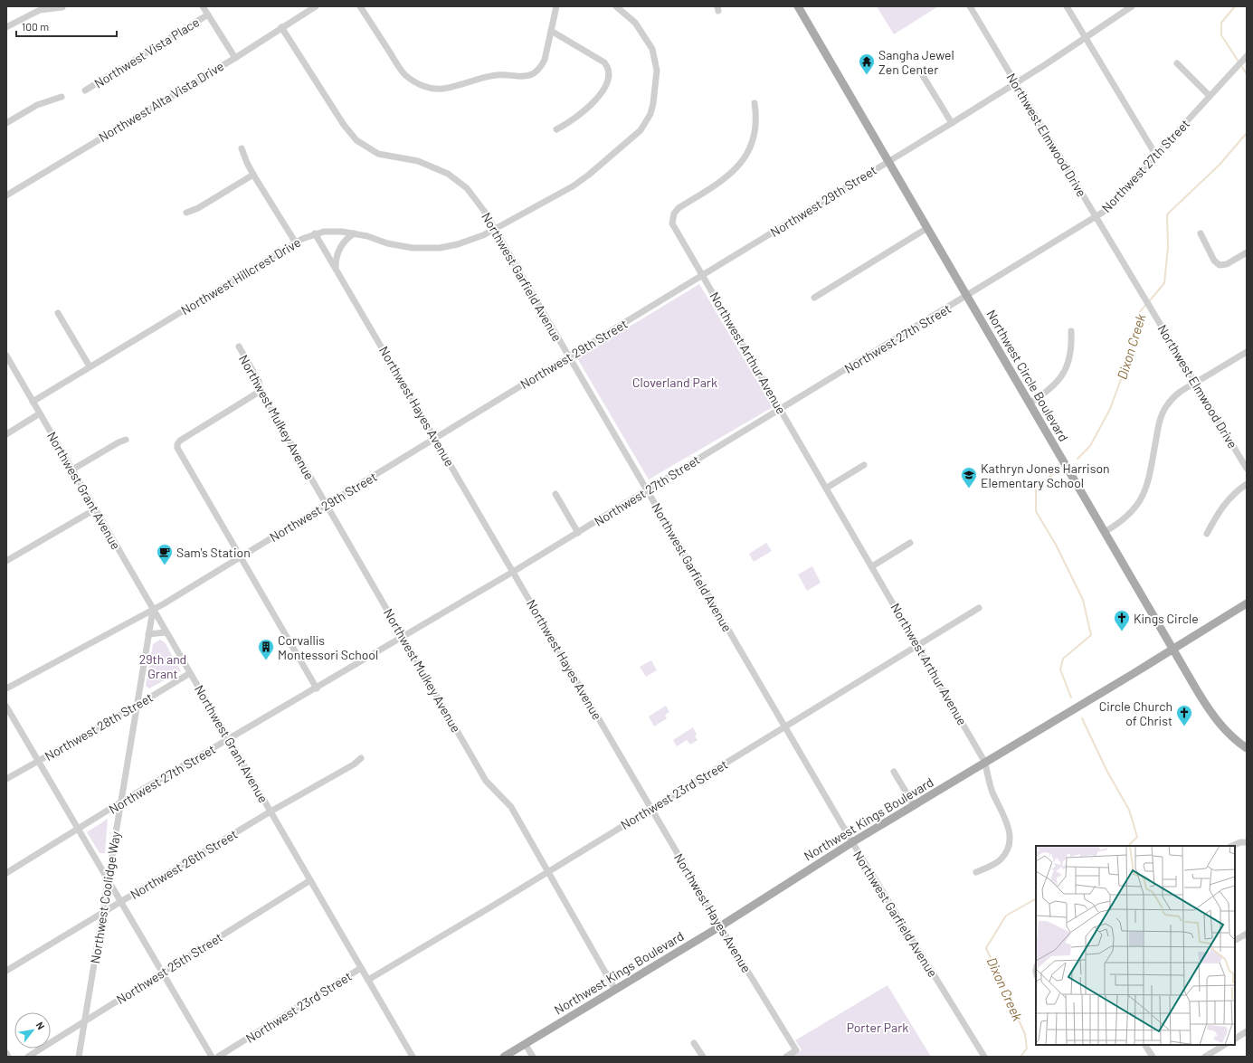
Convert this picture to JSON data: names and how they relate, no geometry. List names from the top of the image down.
{
  "streets": {
    "main road": ["Northwest Circle Boulevard", "Northwest Kings Boulevard"],
    "street": [
      "Northwest Vista Place",
      "Northwest Alta Vista Drive",
      "Northwest Elmwood Drive",
      "Northwest 27th Street",
      "Northwest 29th Street",
      "Northwest Hillcrest Drive",
      "Northwest Garfield Avenue",
      "Northwest Arthur Avenue",
      "Northwest Hayes Avenue",
      "Northwest Mulkey Avenue",
      "Northwest Grant Avenue",
      "Northwest 28th Street",
      "Northwest 23rd Street",
      "Northwest 26th Street",
      "Northwest Coolidge Way",
      "Northwest 25th Street"
    ]
  },
  "crossings": [
    ["Northwest Alta Vista Drive", "Northwest Garfield Avenue"],
    ["Northwest Elmwood Drive", "Northwest 27th Street"],
    ["Northwest Elmwood Drive", "Northwest 29th Street"],
    ["Northwest 27th Street", "Northwest Garfield Avenue"],
    ["Northwest 27th Street", "Northwest Arthur Avenue"],
    ["Northwest 27th Street", "Northwest Circle Boulevard"],
    ["Northwest 27th Street", "Northwest Hayes Avenue"],
    ["Northwest 27th Street", "Northwest Mulkey Avenue"],
    ["Northwest 27th Street", "Northwest Grant Avenue"],
    ["Northwest 27th Street", "Northwest Coolidge Way"],
    ["Northwest 29th Street", "Northwest Garfield Avenue"],
    ["Northwest 29th Street", "Northwest Arthur Avenue"],
    ["Northwest 29th Street", "Northwest Circle Boulevard"],
    ["Northwest 29th Street", "Northwest Hayes Avenue"],
    ["Northwest 29th Street", "Northwest Mulkey Avenue"],
    ["Northwest 29th Street", "Northwest Grant Avenue"],
    ["Northwest 29th Street", "Northwest Coolidge Way"],
    ["Northwest Hillcrest Drive", "Northwest Garfield Avenue"],
    ["Northwest Hillcrest Drive", "Northwest Hayes Avenue"],
    ["Northwest Hillcrest Drive", "Northwest Grant Avenue"],
    ["Northwest Garfield Avenue", "Northwest 23rd Street"],
    ["Northwest Garfield Avenue", "Northwest Kings Boulevard"],
    ["Northwest Arthur Avenue", "Northwest 23rd Street"],
    ["Northwest Arthur Avenue", "Northwest Kings Boulevard"],
    ["Northwest Circle Boulevard", "Northwest Kings Boulevard"],
    ["Northwest Hayes Avenue", "Northwest 23rd Street"],
    ["Northwest Hayes Avenue", "Northwest Kings Boulevard"],
    ["Northwest Mulkey Avenue", "Northwest 23rd Street"],
    ["Northwest Mulkey Avenue", "Northwest Kings Boulevard"],
    ["Northwest Grant Avenue", "Northwest 28th Street"],
    ["Northwest Grant Avenue", "Northwest 23rd Street"],
    ["Northwest Grant Avenue", "Northwest 26th Street"],
    ["Northwest Grant Avenue", "Northwest Coolidge Way"],
    ["Northwest Grant Avenue", "Northwest 25th Street"],
    ["Northwest 28th Street", "Northwest Coolidge Way"],
    ["Northwest 26th Street", "Northwest Coolidge Way"],
    ["Northwest Coolidge Way", "Northwest 25th Street"]
  ],
  "water": ["Dixon Creek"],
  "parks": ["Cloverland Park", "29th and Grant", "Porter Park"],
  "places": {
    "temple": ["Sangha Jewel Zen Center"],
    "school or university": ["Kathryn Jones Harrison Elementary School"],
    "cafe": ["Sam's Station"],
    "church": ["Kings Circle", "Circle Church of Christ"],
    "building": ["Corvallis Montessori School"]
  },
  "scale_bar": "100 m",
  "north": "top right"
}
